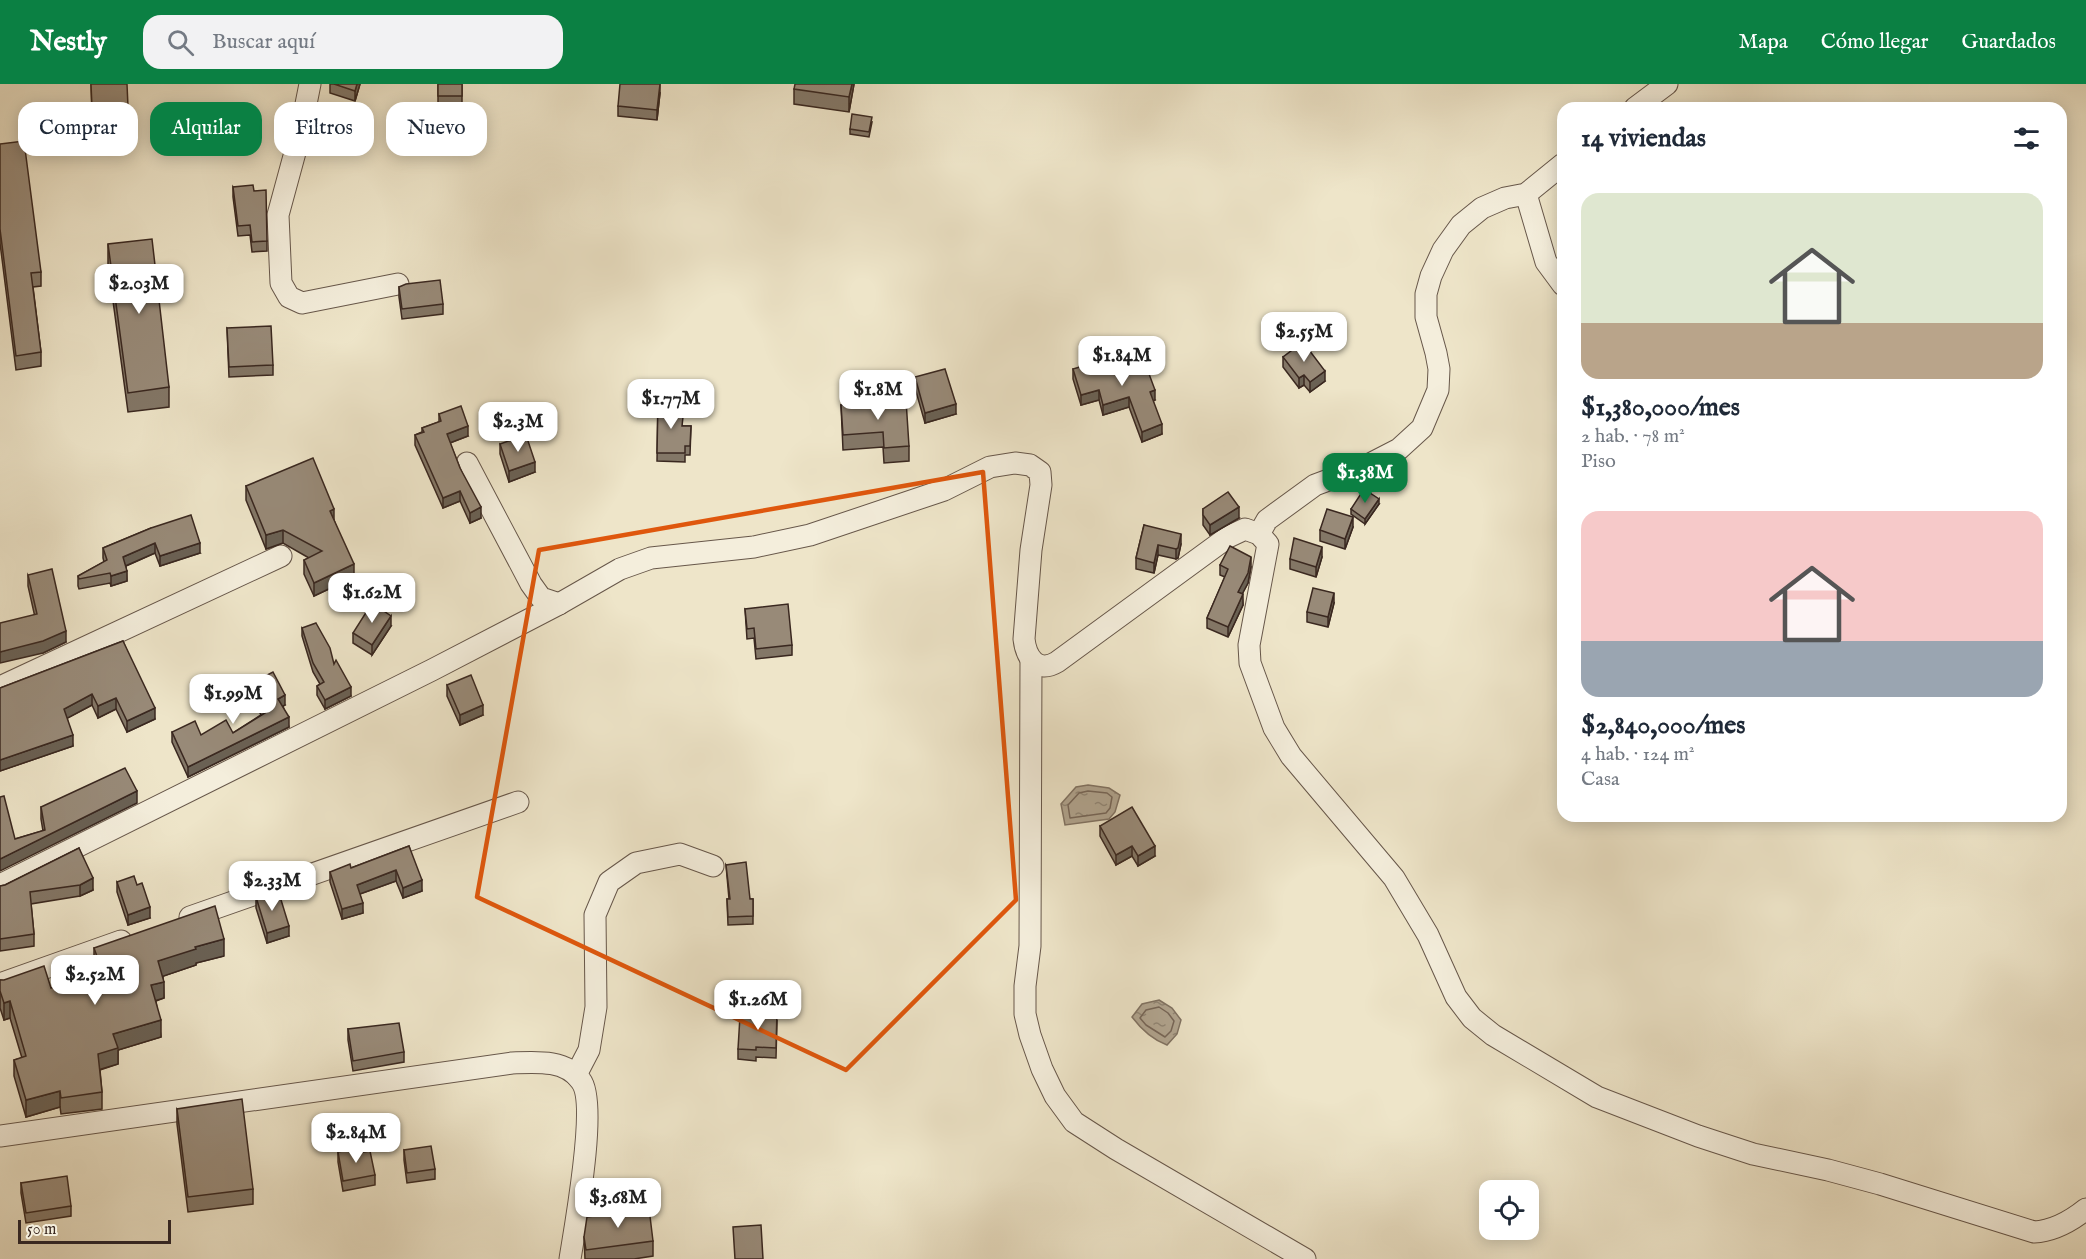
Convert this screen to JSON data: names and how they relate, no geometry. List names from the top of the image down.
{
  "scale_bar": "50 m",
  "page": {
    "header": "Nestly",
    "search": "Buscar aquí",
    "nav": ["Mapa", "Cómo llegar", "Guardados"],
    "chip": [
      "Comprar",
      "Alquilar",
      "Filtros",
      "Nuevo"
    ],
    "heading": "14 viviendas",
    "list": [
      {
        "name": "$1,380,000/mes",
        "note": "2 hab. · 78 m² · Piso"
      },
      {
        "name": "$2,840,000/mes",
        "note": "4 hab. · 124 m² · Casa"
      }
    ],
    "price": [
      "$2.03M",
      "$2.55M",
      "$1.84M",
      "$1.8M",
      "$1.77M",
      "$2.3M",
      "$1.38M",
      "$1.62M",
      "$1.99M",
      "$2.33M",
      "$2.52M",
      "$1.26M",
      "$2.84M",
      "$3.68M"
    ],
    "scale": "50 m"
  }
}
